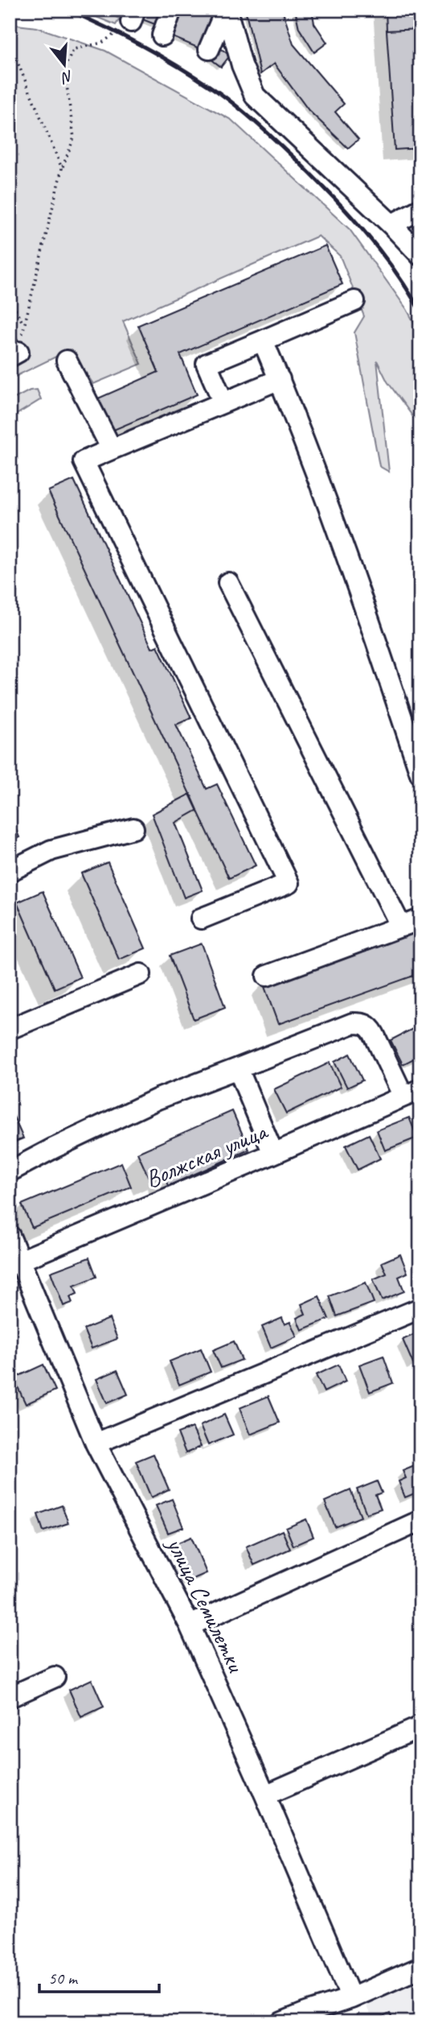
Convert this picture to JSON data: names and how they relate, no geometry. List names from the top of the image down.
{
  "streets": {
    "street": ["Волжская улица", "улица Семилетки"]
  },
  "crossings": [
    ["Волжская улица", "улица Семилетки"]
  ],
  "scale_bar": "50 m",
  "north": "bottom"
}
